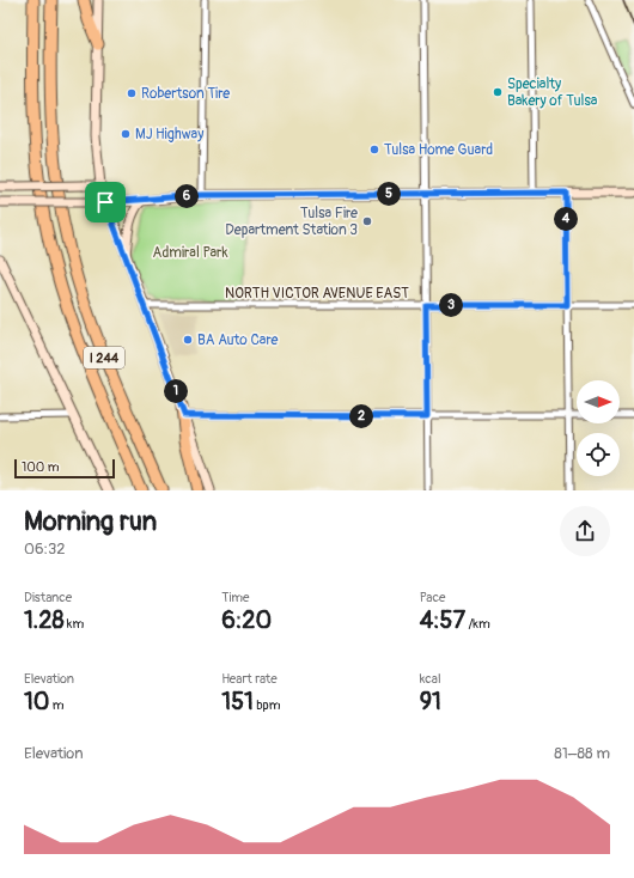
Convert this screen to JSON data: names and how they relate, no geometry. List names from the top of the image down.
{
  "streets": {
    "highway": ["I 244"],
    "street": ["NORTH VICTOR AVENUE EAST"]
  },
  "parks": ["Admiral Park"],
  "places": [
    "Specialty Bakery of Tulsa",
    "Robertson Tire",
    "MJ Highway",
    "Tulsa Home Guard",
    "Tulsa Fire Department Station 3",
    "BA Auto Care"
  ],
  "scale_bar": "100 m",
  "north": "right",
  "page": {
    "pins": [
      "5",
      "6",
      "4",
      "3",
      "1",
      "2"
    ],
    "scale": "100 m",
    "heading": ["Morning run", "06:32"],
    "stats": [
      ["Distance", "1.28 km"],
      ["Time", "6:20"],
      ["Pace", "4:57 /km"],
      ["Elevation", "10 m"],
      ["Heart rate", "151 bpm"],
      ["kcal", "91"]
    ],
    "chart": ["Elevation", "81–88 m"]
  }
}
